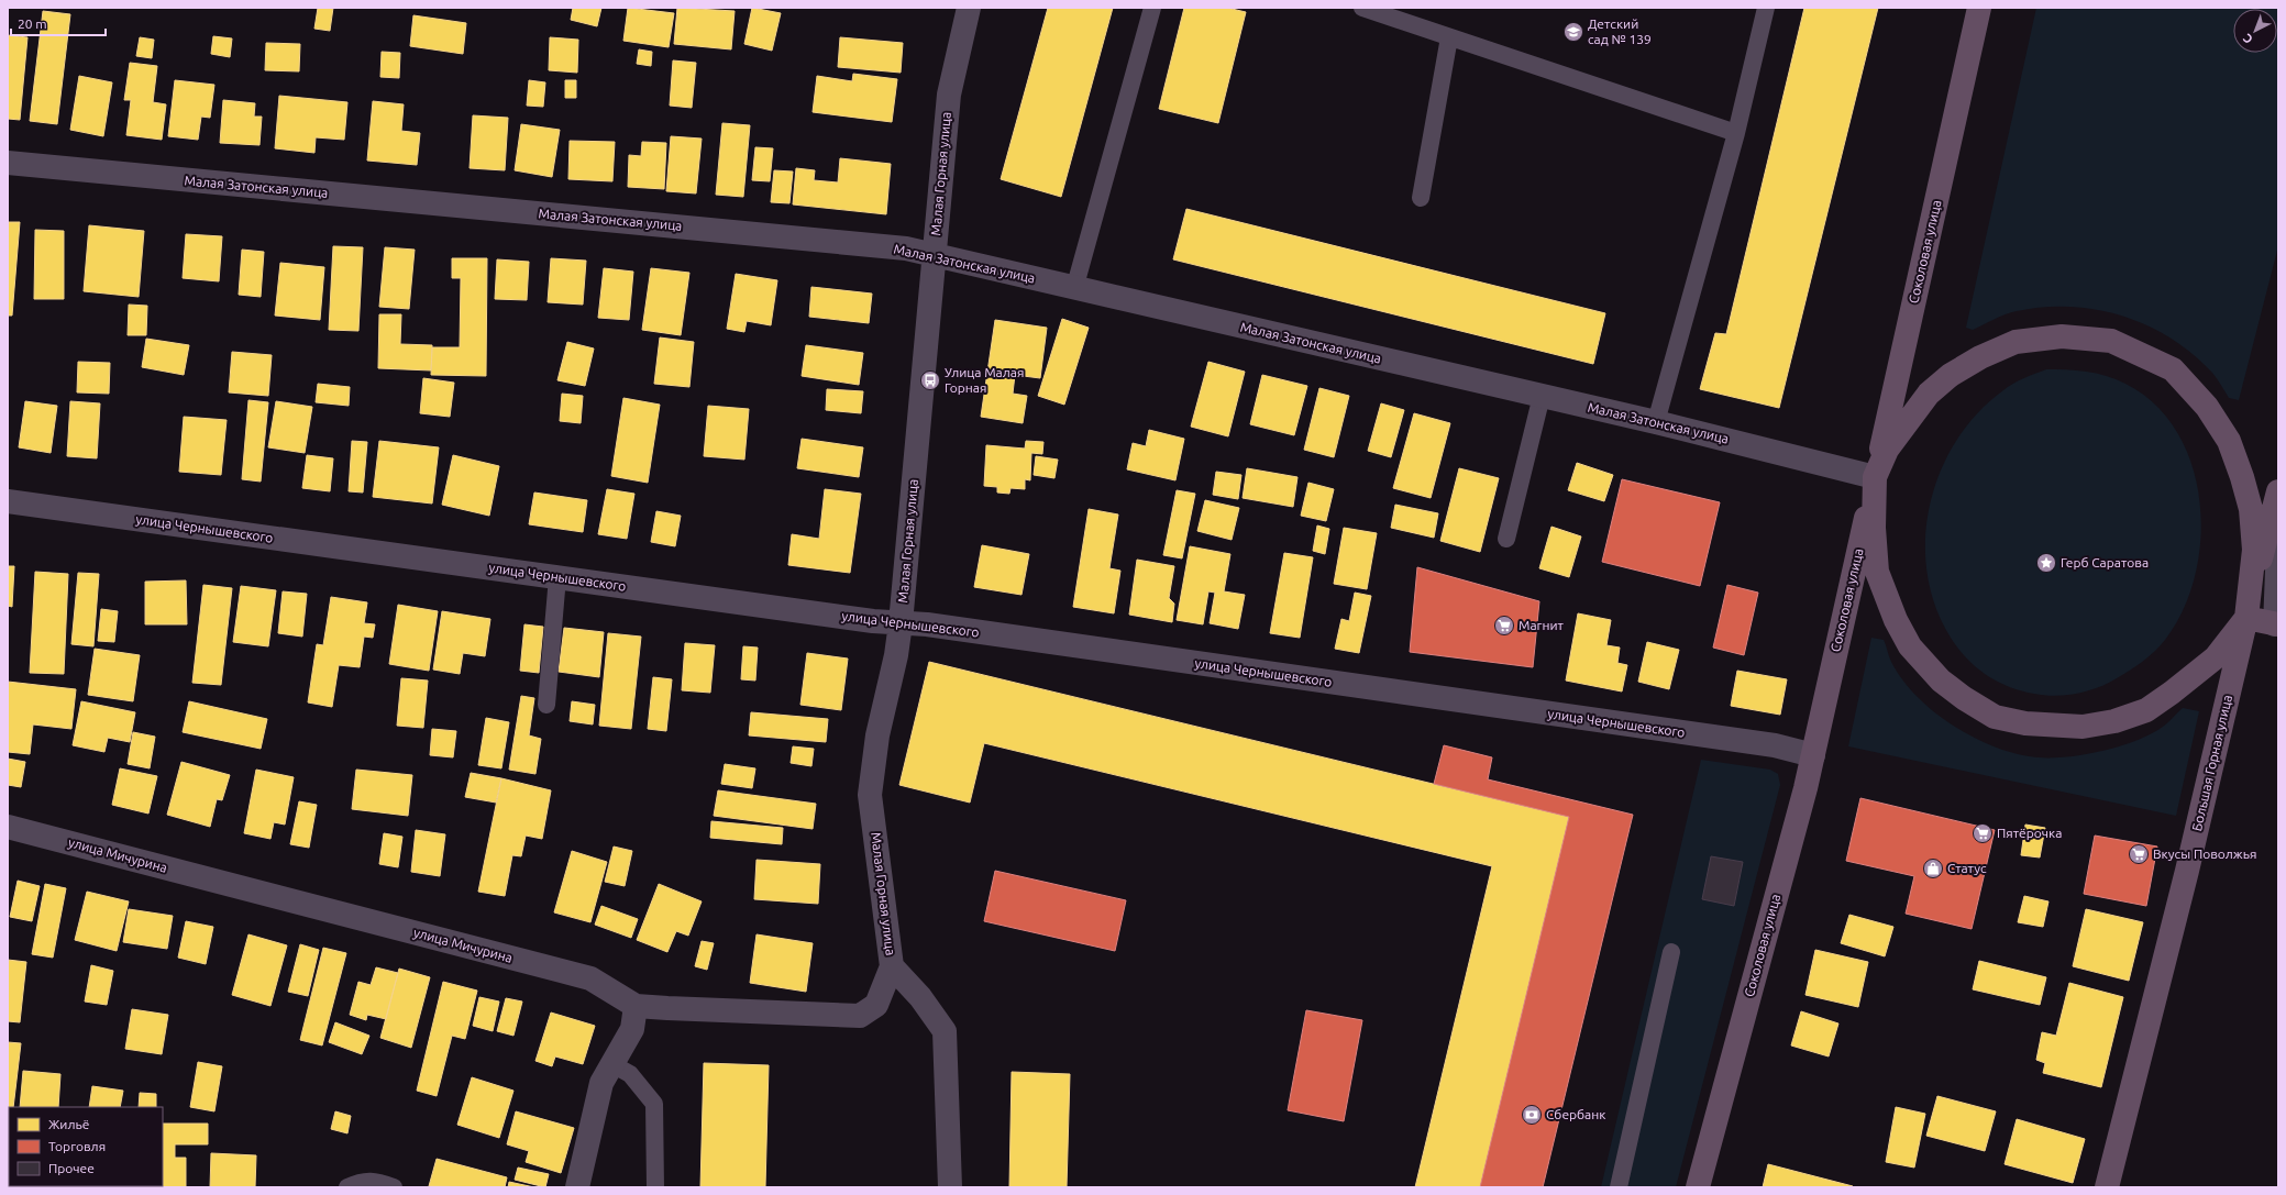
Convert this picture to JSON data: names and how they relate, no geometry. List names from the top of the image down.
{
  "streets": {
    "main road": ["Соколовая улица", "Большая Горная улица"],
    "street": [
      "Малая Горная улица",
      "Малая Затонская улица",
      "улица Чернышевского",
      "улица Мичурина"
    ]
  },
  "crossings": [
    ["Малая Горная улица", "Малая Затонская улица"],
    ["Малая Горная улица", "улица Чернышевского"],
    ["Малая Горная улица", "улица Мичурина"],
    ["Малая Затонская улица", "Соколовая улица"],
    ["Соколовая улица", "улица Чернышевского"]
  ],
  "places": {
    "school or university": ["Детский сад № 139"],
    "bus stop": ["Улица Малая Горная"],
    "place": ["Герб Саратова"],
    "supermarket": ["Магнит", "Пятёрочка", "Вкусы Поволжья"],
    "shop": ["Статус"],
    "bank": ["Сбербанк"]
  },
  "legend": ["Жильё", "Торговля", "Прочее"],
  "scale_bar": "20 m",
  "north": "bottom left"
}
